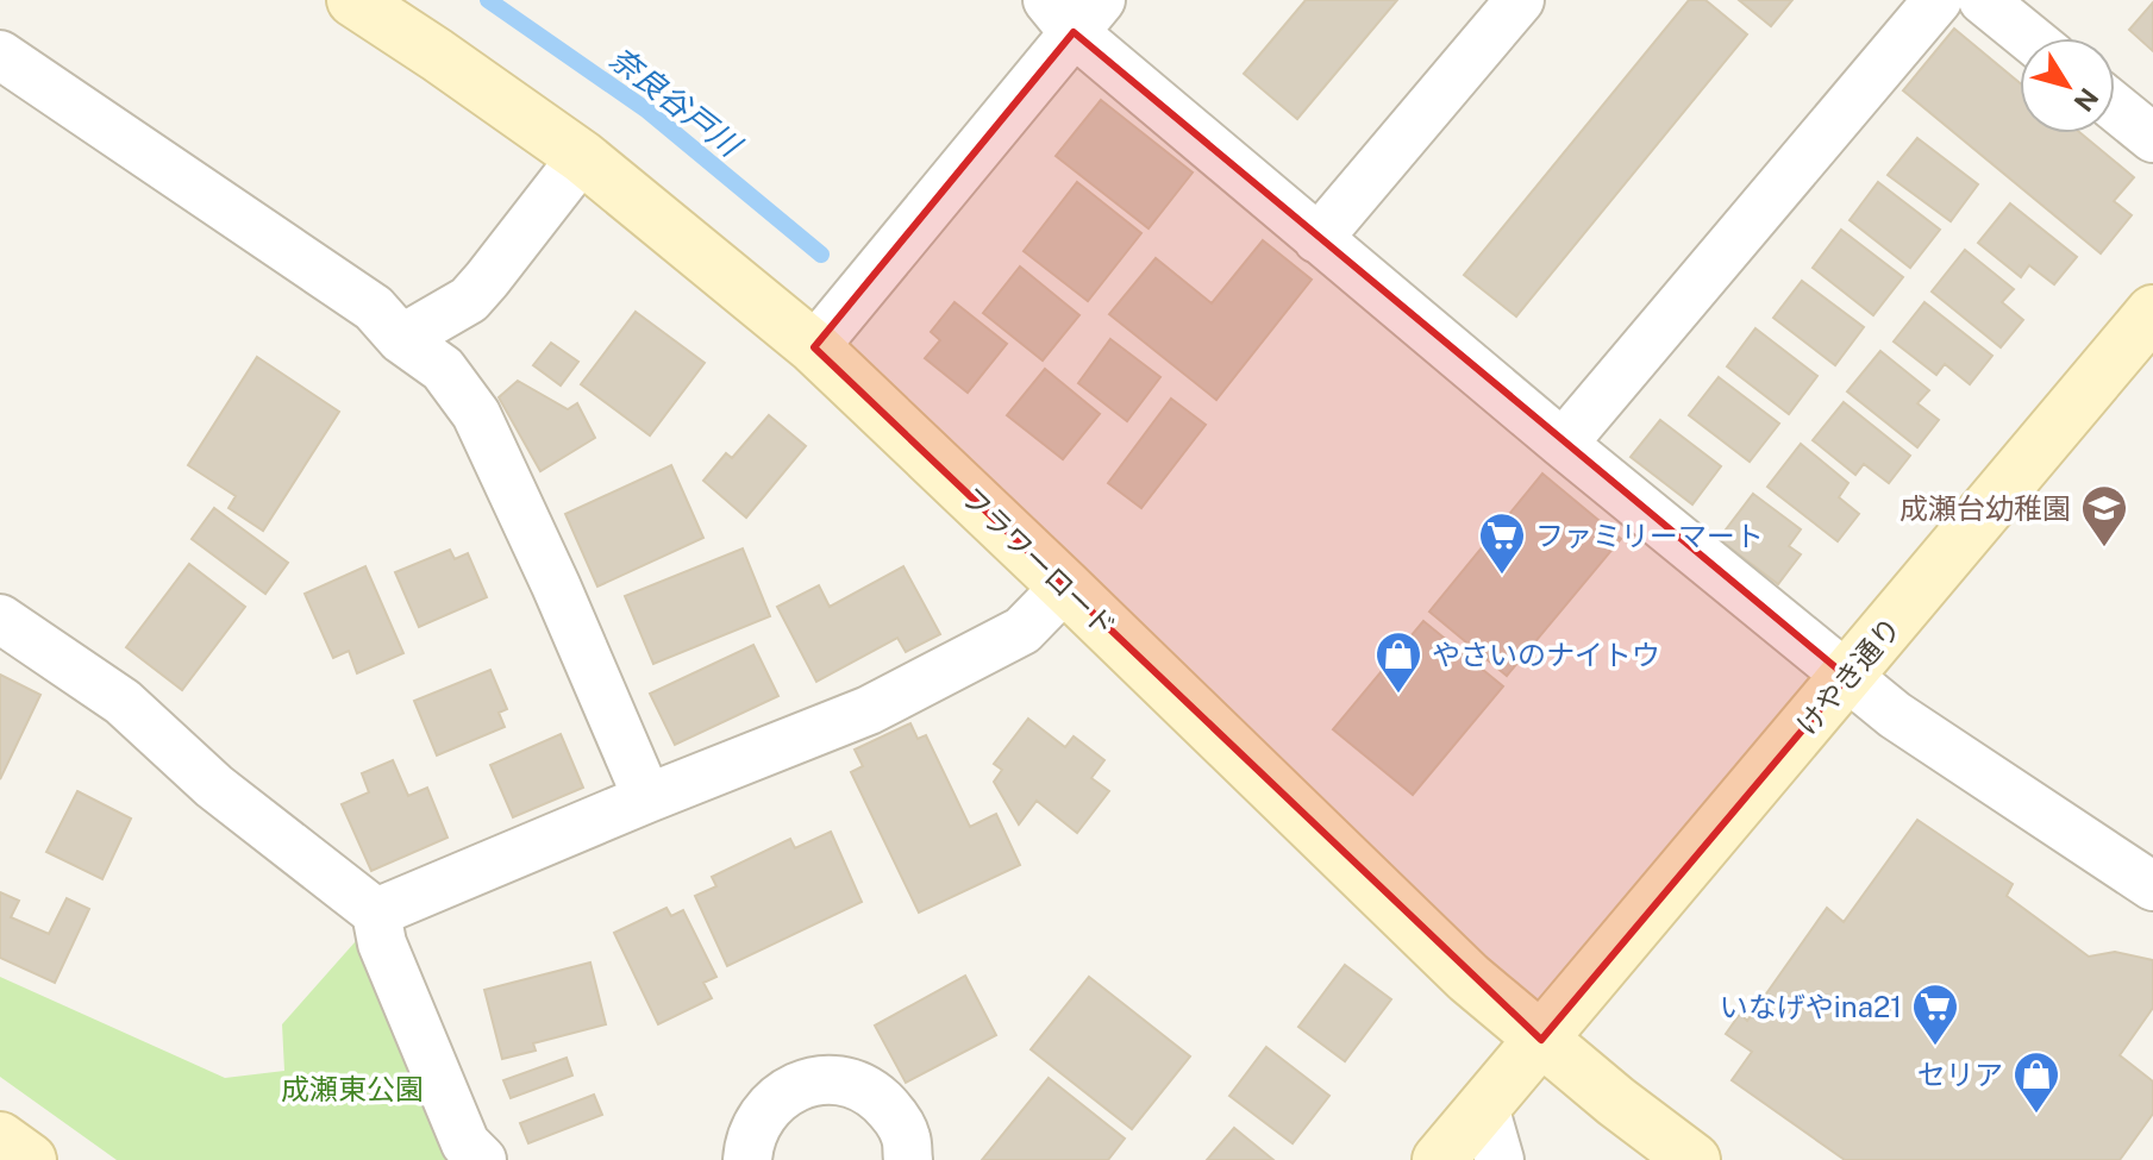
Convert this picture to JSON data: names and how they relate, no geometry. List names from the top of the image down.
{
  "streets": {
    "street": ["フラワーロード", "けやき通り"]
  },
  "crossings": [
    ["フラワーロード", "けやき通り"]
  ],
  "water": ["奈良谷戸川"],
  "parks": ["成瀬東公園"],
  "places": {
    "school or university": ["成瀬台幼稚園"],
    "supermarket": ["ファミリーマート", "いなげやina21"],
    "shop": ["やさいのナイトウ", "セリア"]
  },
  "north": "bottom right"
}
